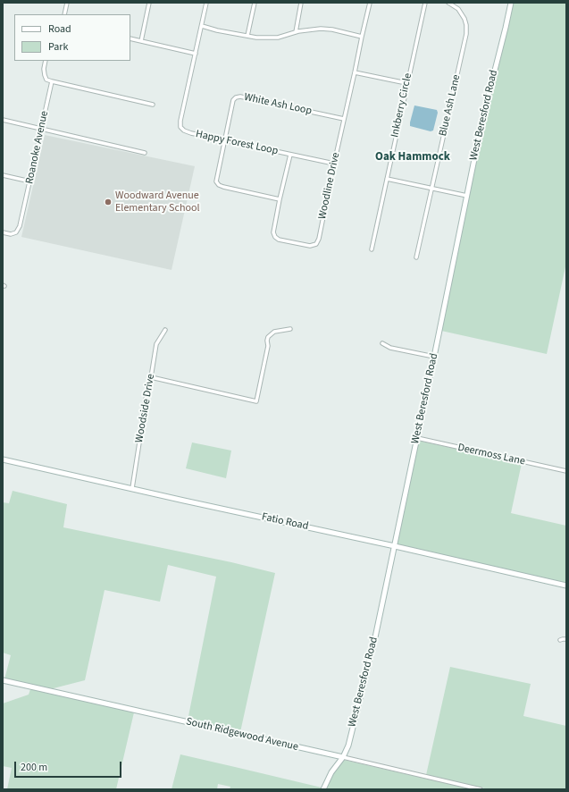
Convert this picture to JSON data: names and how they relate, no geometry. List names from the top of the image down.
{
  "streets": {
    "street": [
      "White Ash Loop",
      "Inkberry Circle",
      "Blue Ash Lane",
      "West Beresford Road",
      "Happy Forest Loop",
      "Roanoke Avenue",
      "Woodline Drive",
      "Woodside Drive",
      "Deermoss Lane",
      "Fatio Road",
      "South Ridgewood Avenue"
    ]
  },
  "crossings": [
    ["White Ash Loop", "Happy Forest Loop"],
    ["White Ash Loop", "Woodline Drive"],
    ["West Beresford Road", "Deermoss Lane"],
    ["West Beresford Road", "Fatio Road"],
    ["West Beresford Road", "South Ridgewood Avenue"],
    ["Happy Forest Loop", "Woodline Drive"],
    ["Woodside Drive", "Fatio Road"]
  ],
  "districts": ["Oak Hammock"],
  "places": ["Woodward Avenue Elementary School"],
  "legend": ["Road", "Park"],
  "scale_bar": "200 m"
}
